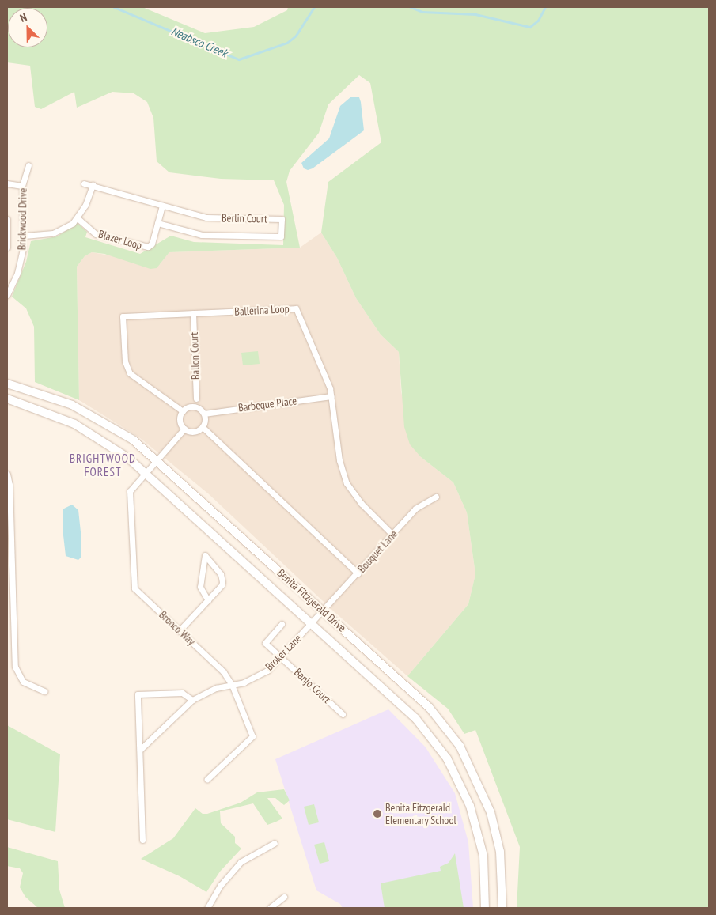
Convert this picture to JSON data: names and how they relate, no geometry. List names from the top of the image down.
{
  "streets": {
    "main road": ["Benita Fitzgerald Drive"],
    "street": [
      "Berlin Court",
      "Brickwood Drive",
      "Blazer Loop",
      "Ballerina Loop",
      "Ballon Court",
      "Barbeque Place",
      "Bouquet Lane",
      "Bronco Way",
      "Broker Lane",
      "Banjo Court"
    ]
  },
  "crossings": [
    ["Berlin Court", "Blazer Loop"],
    ["Ballerina Loop", "Ballon Court"],
    ["Ballerina Loop", "Barbeque Place"],
    ["Ballerina Loop", "Bouquet Lane"],
    ["Bouquet Lane", "Benita Fitzgerald Drive"],
    ["Bouquet Lane", "Broker Lane"],
    ["Benita Fitzgerald Drive", "Bronco Way"],
    ["Benita Fitzgerald Drive", "Broker Lane"],
    ["Bronco Way", "Broker Lane"],
    ["Broker Lane", "Banjo Court"]
  ],
  "districts": ["BRIGHTWOOD FOREST"],
  "water": ["Neabsco Creek"],
  "places": ["Benita Fitzgerald Elementary School"],
  "north": "top left"
}
